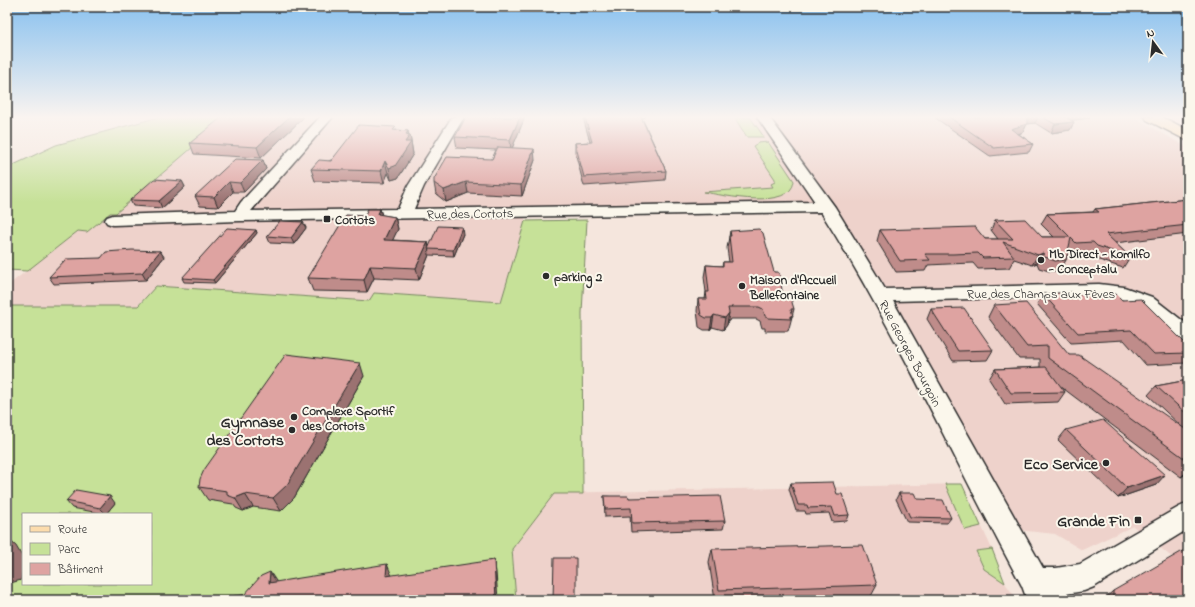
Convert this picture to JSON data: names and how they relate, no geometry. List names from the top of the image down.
{
  "streets": {
    "street": ["Rue des Cortots", "Rue des Champs aux Fèves", "Rue Georges Bourgoin"]
  },
  "crossings": [
    ["Rue des Cortots", "Rue Georges Bourgoin"],
    ["Rue des Champs aux Fèves", "Rue Georges Bourgoin"]
  ],
  "places": {
    "transit": ["Cortots", "Grande Fin"],
    "other": [
      "Mb Direct - Komilfo - Conceptalu",
      "parking 2",
      "Maison d'Accueil Bellefontaine",
      "Complexe Sportif des Cortots",
      "Gymnase des Cortots",
      "Eco Service"
    ]
  },
  "legend": ["Route", "Parc", "Bâtiment"],
  "north": "top"
}
